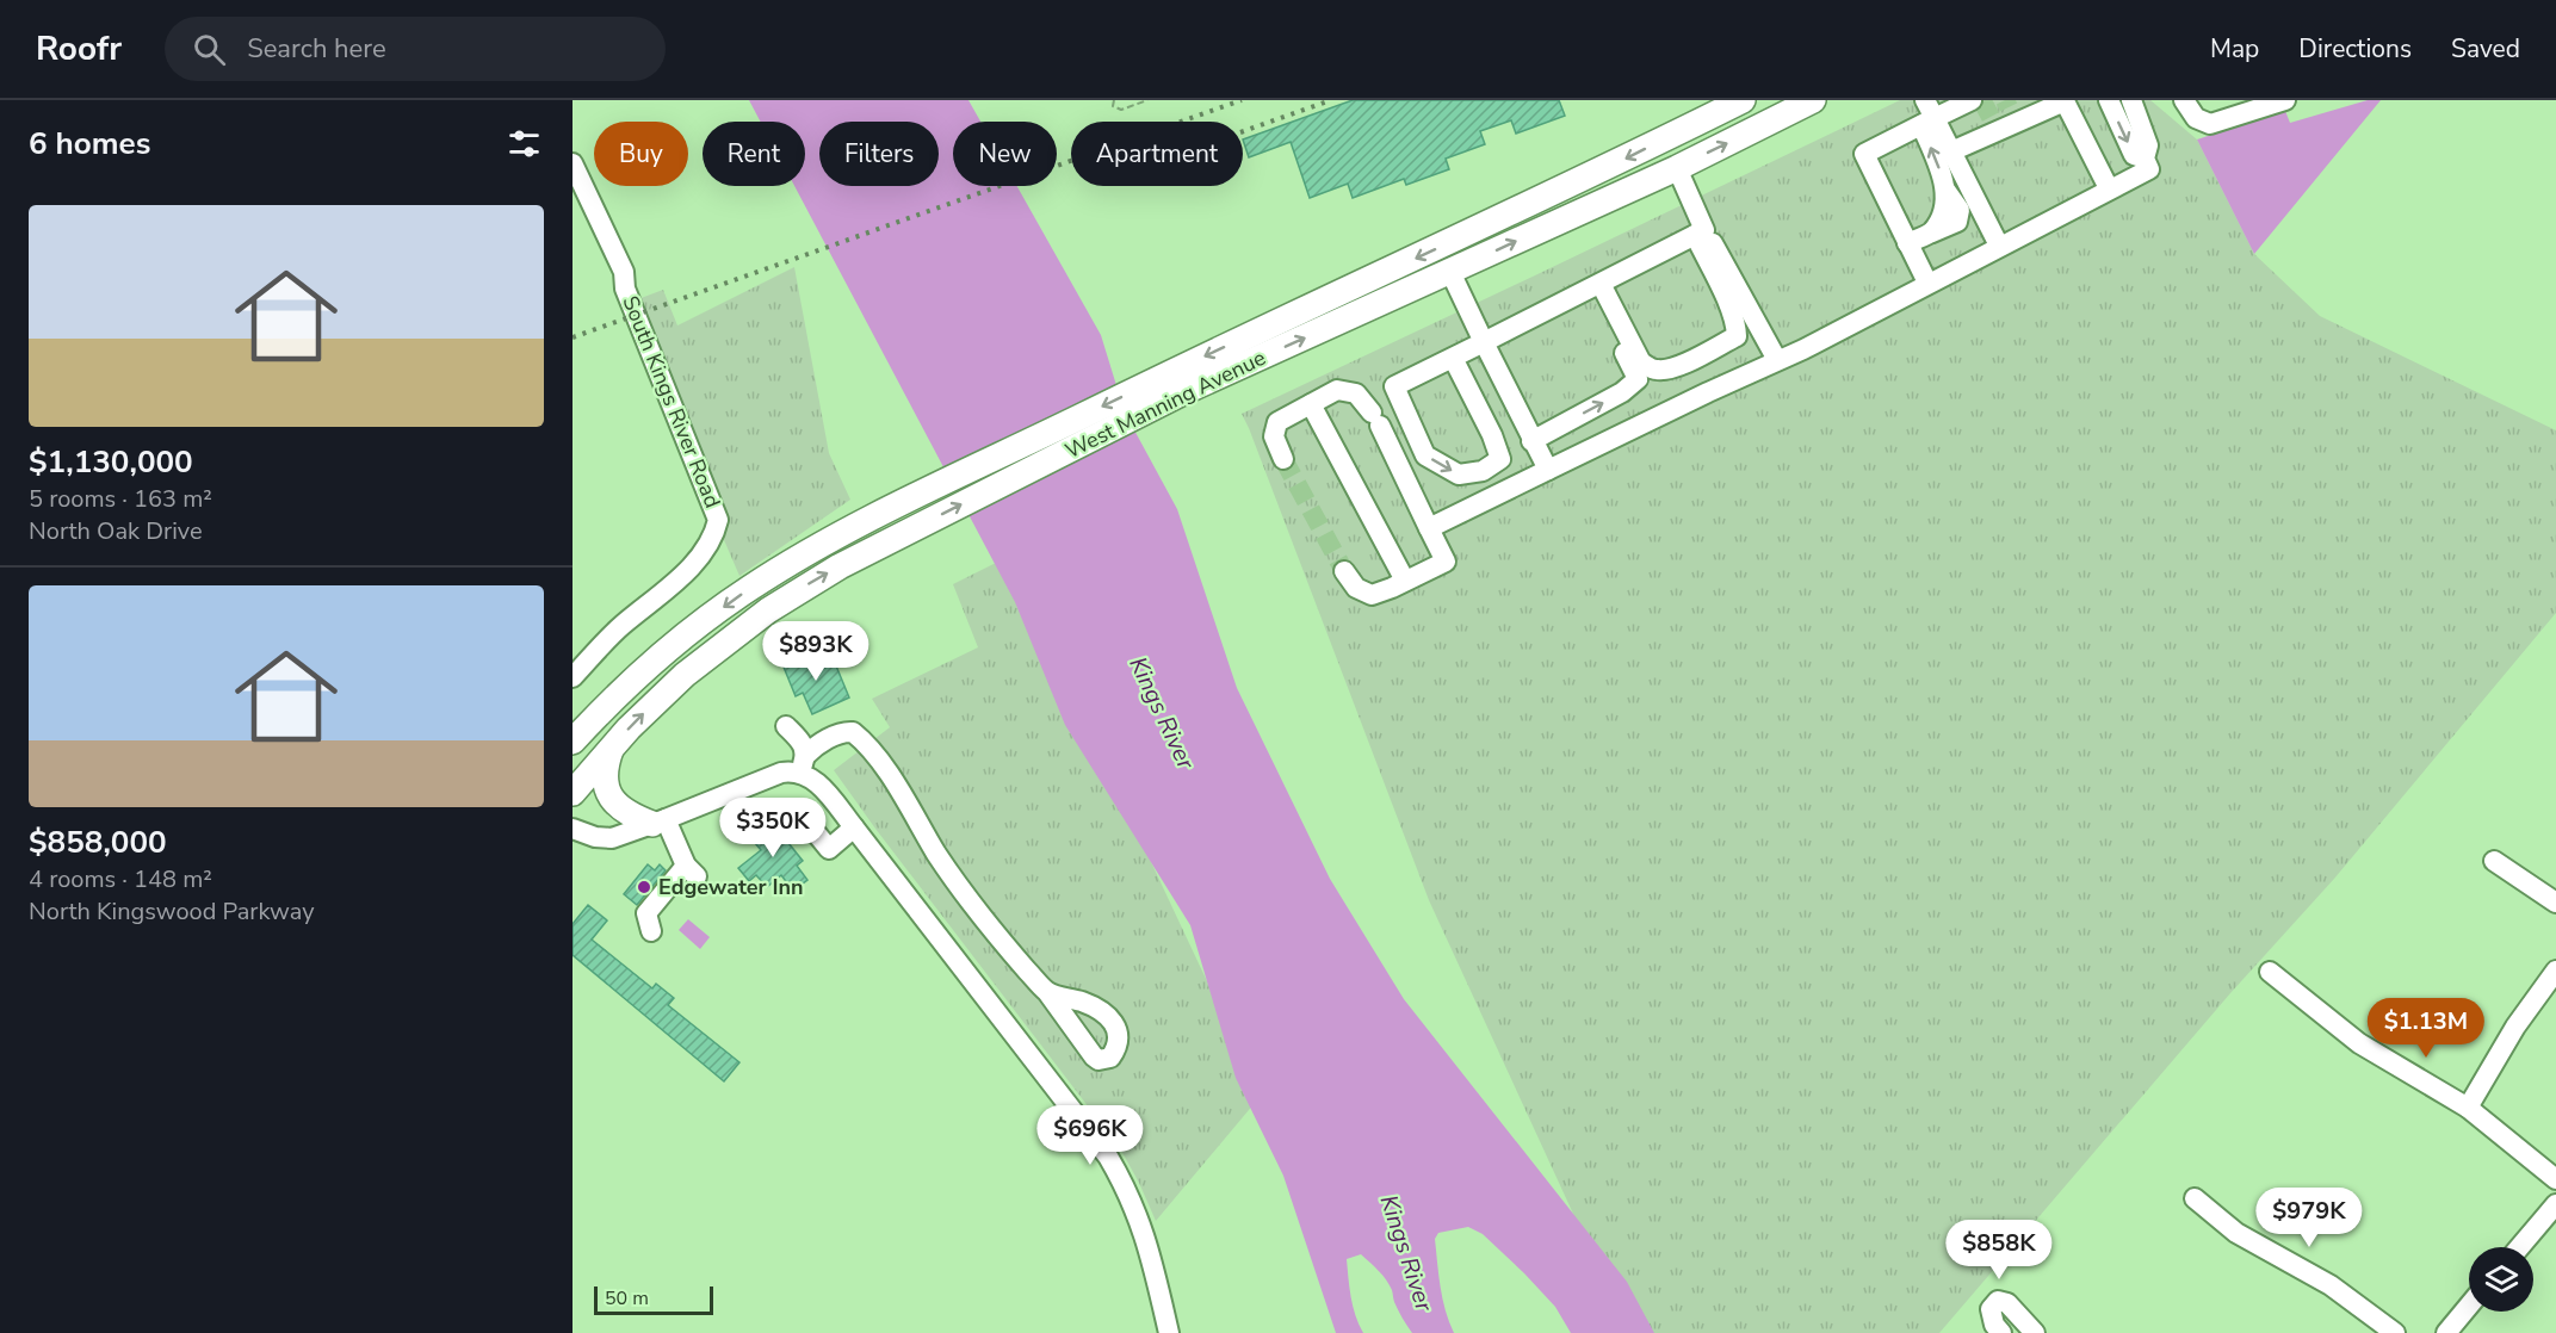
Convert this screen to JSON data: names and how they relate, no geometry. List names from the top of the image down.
{
  "streets": {
    "main road": ["West Manning Avenue"],
    "street": ["South Kings River Road"]
  },
  "water": ["Kings River"],
  "places": ["Edgewater Inn"],
  "scale_bar": "50 m",
  "page": {
    "header": "Roofr",
    "search": "Search here",
    "nav": ["Map", "Directions", "Saved"],
    "heading": "6 homes",
    "chip": [
      "Buy",
      "Rent",
      "Filters",
      "New",
      "Apartment"
    ],
    "list": [
      {
        "name": "$1,130,000",
        "note": "5 rooms · 163 m² · North Oak Drive"
      },
      {
        "name": "$858,000",
        "note": "4 rooms · 148 m² · North Kingswood Parkway"
      }
    ],
    "price": [
      "$893K",
      "$350K",
      "$1.13M",
      "$696K",
      "$979K",
      "$858K"
    ],
    "scale": "50 m"
  }
}
